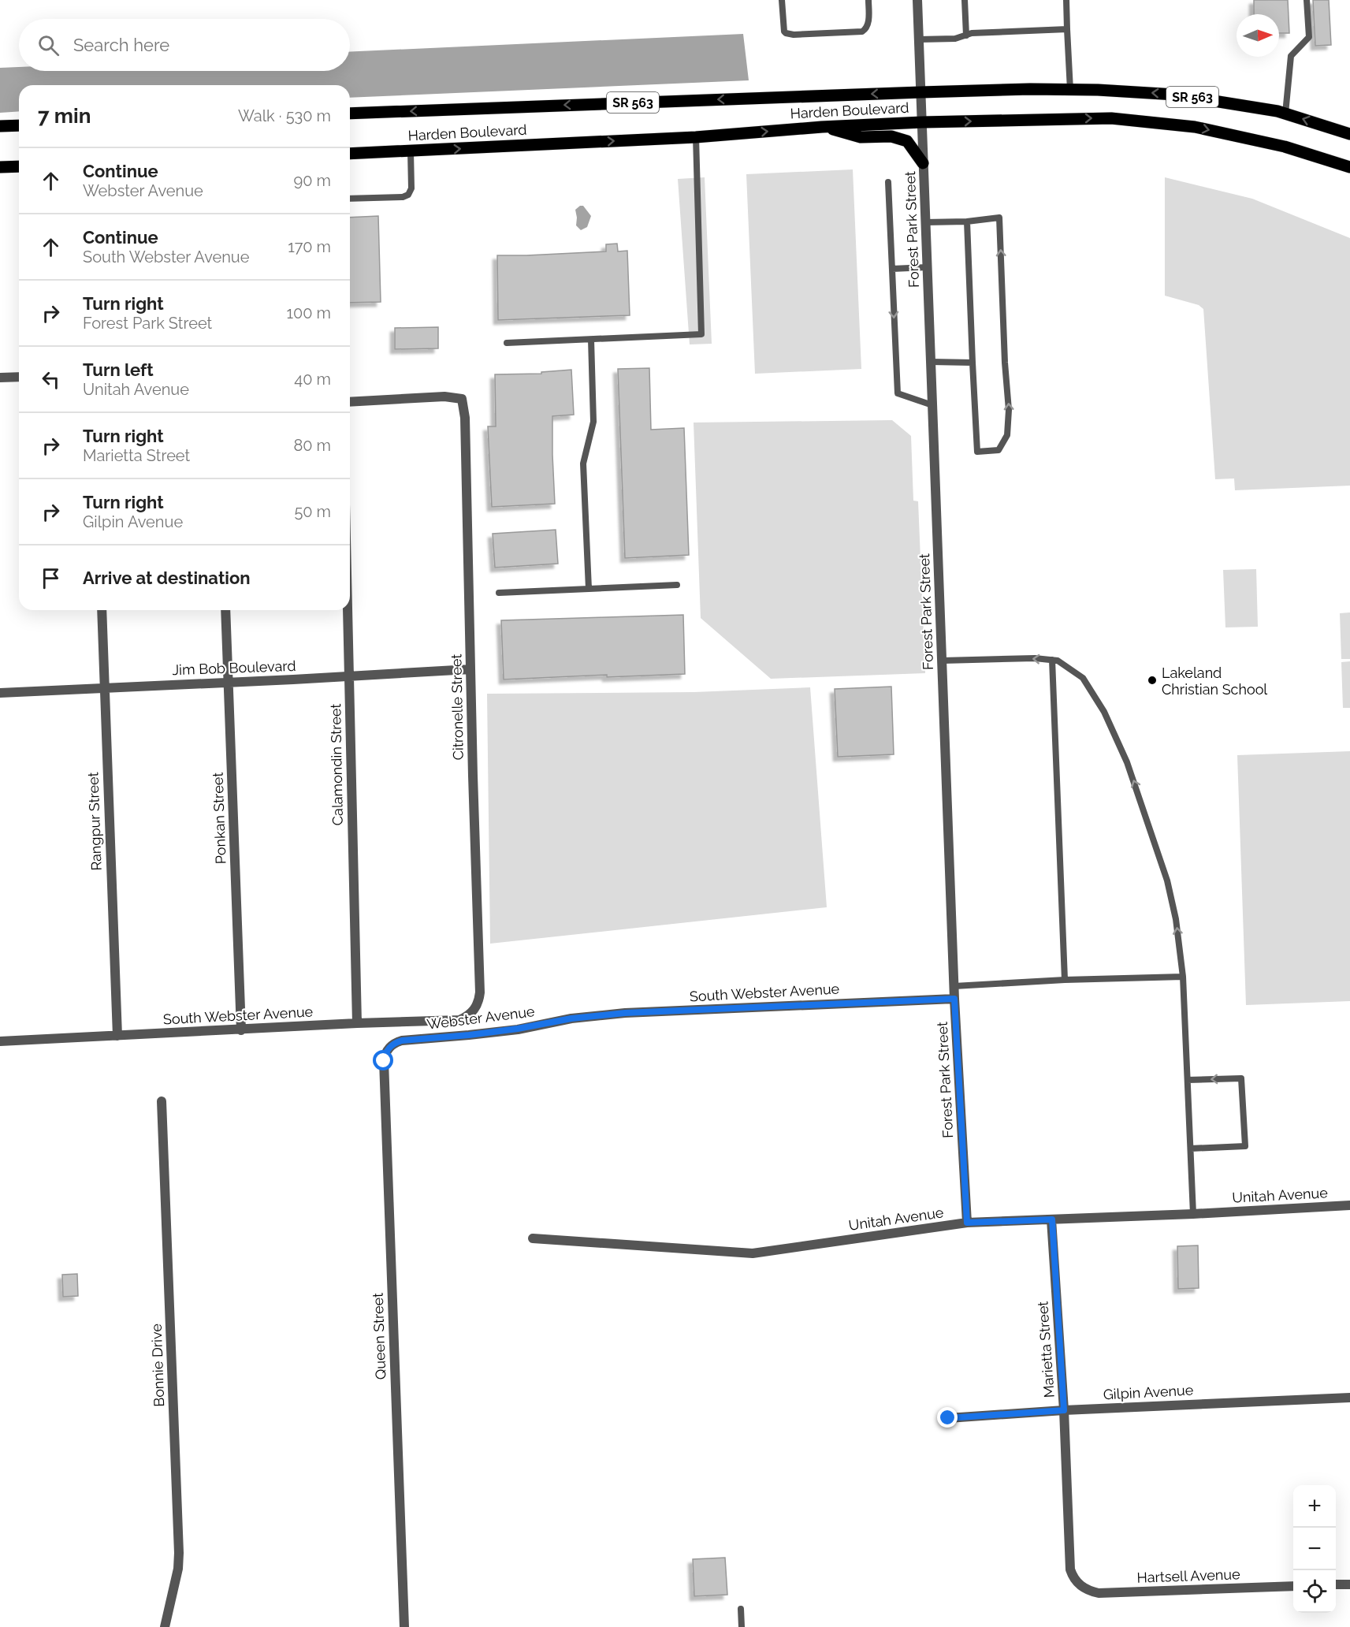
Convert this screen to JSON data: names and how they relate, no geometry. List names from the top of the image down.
{
  "streets": {
    "main road": ["SR 563", "Harden Boulevard"],
    "street": [
      "Forest Park Street",
      "Jim Bob Boulevard",
      "Citronelle Street",
      "Calamondin Street",
      "Ponkan Street",
      "Rangpur Street",
      "South Webster Avenue",
      "Webster Avenue",
      "Unitah Avenue",
      "Queen Street",
      "Marietta Street",
      "Bonnie Drive",
      "Gilpin Avenue",
      "Hartsell Avenue"
    ]
  },
  "crossings": [
    ["Harden Boulevard", "Forest Park Street"],
    ["Forest Park Street", "South Webster Avenue"],
    ["Forest Park Street", "Unitah Avenue"],
    ["Jim Bob Boulevard", "Citronelle Street"],
    ["Jim Bob Boulevard", "Calamondin Street"],
    ["Jim Bob Boulevard", "Ponkan Street"],
    ["Jim Bob Boulevard", "Rangpur Street"],
    ["Citronelle Street", "South Webster Avenue"],
    ["Calamondin Street", "South Webster Avenue"],
    ["Ponkan Street", "South Webster Avenue"],
    ["Rangpur Street", "South Webster Avenue"],
    ["South Webster Avenue", "Webster Avenue"],
    ["Webster Avenue", "Queen Street"],
    ["Unitah Avenue", "Marietta Street"],
    ["Marietta Street", "Gilpin Avenue"],
    ["Marietta Street", "Hartsell Avenue"]
  ],
  "places": ["Lakeland Christian School"],
  "north": "right",
  "page": {
    "search": "Search here",
    "heading": ["7 min", "Walk · 530 m"],
    "list": [
      ["Continue", "Webster Avenue", "90 m"],
      ["Continue", "South Webster Avenue", "170 m"],
      ["Turn right", "Forest Park Street", "100 m"],
      ["Turn left", "Unitah Avenue", "40 m"],
      ["Turn right", "Marietta Street", "80 m"],
      ["Turn right", "Gilpin Avenue", "50 m"],
      "Arrive at destination"
    ],
    "map_buttons": ["+", "−"]
  }
}
